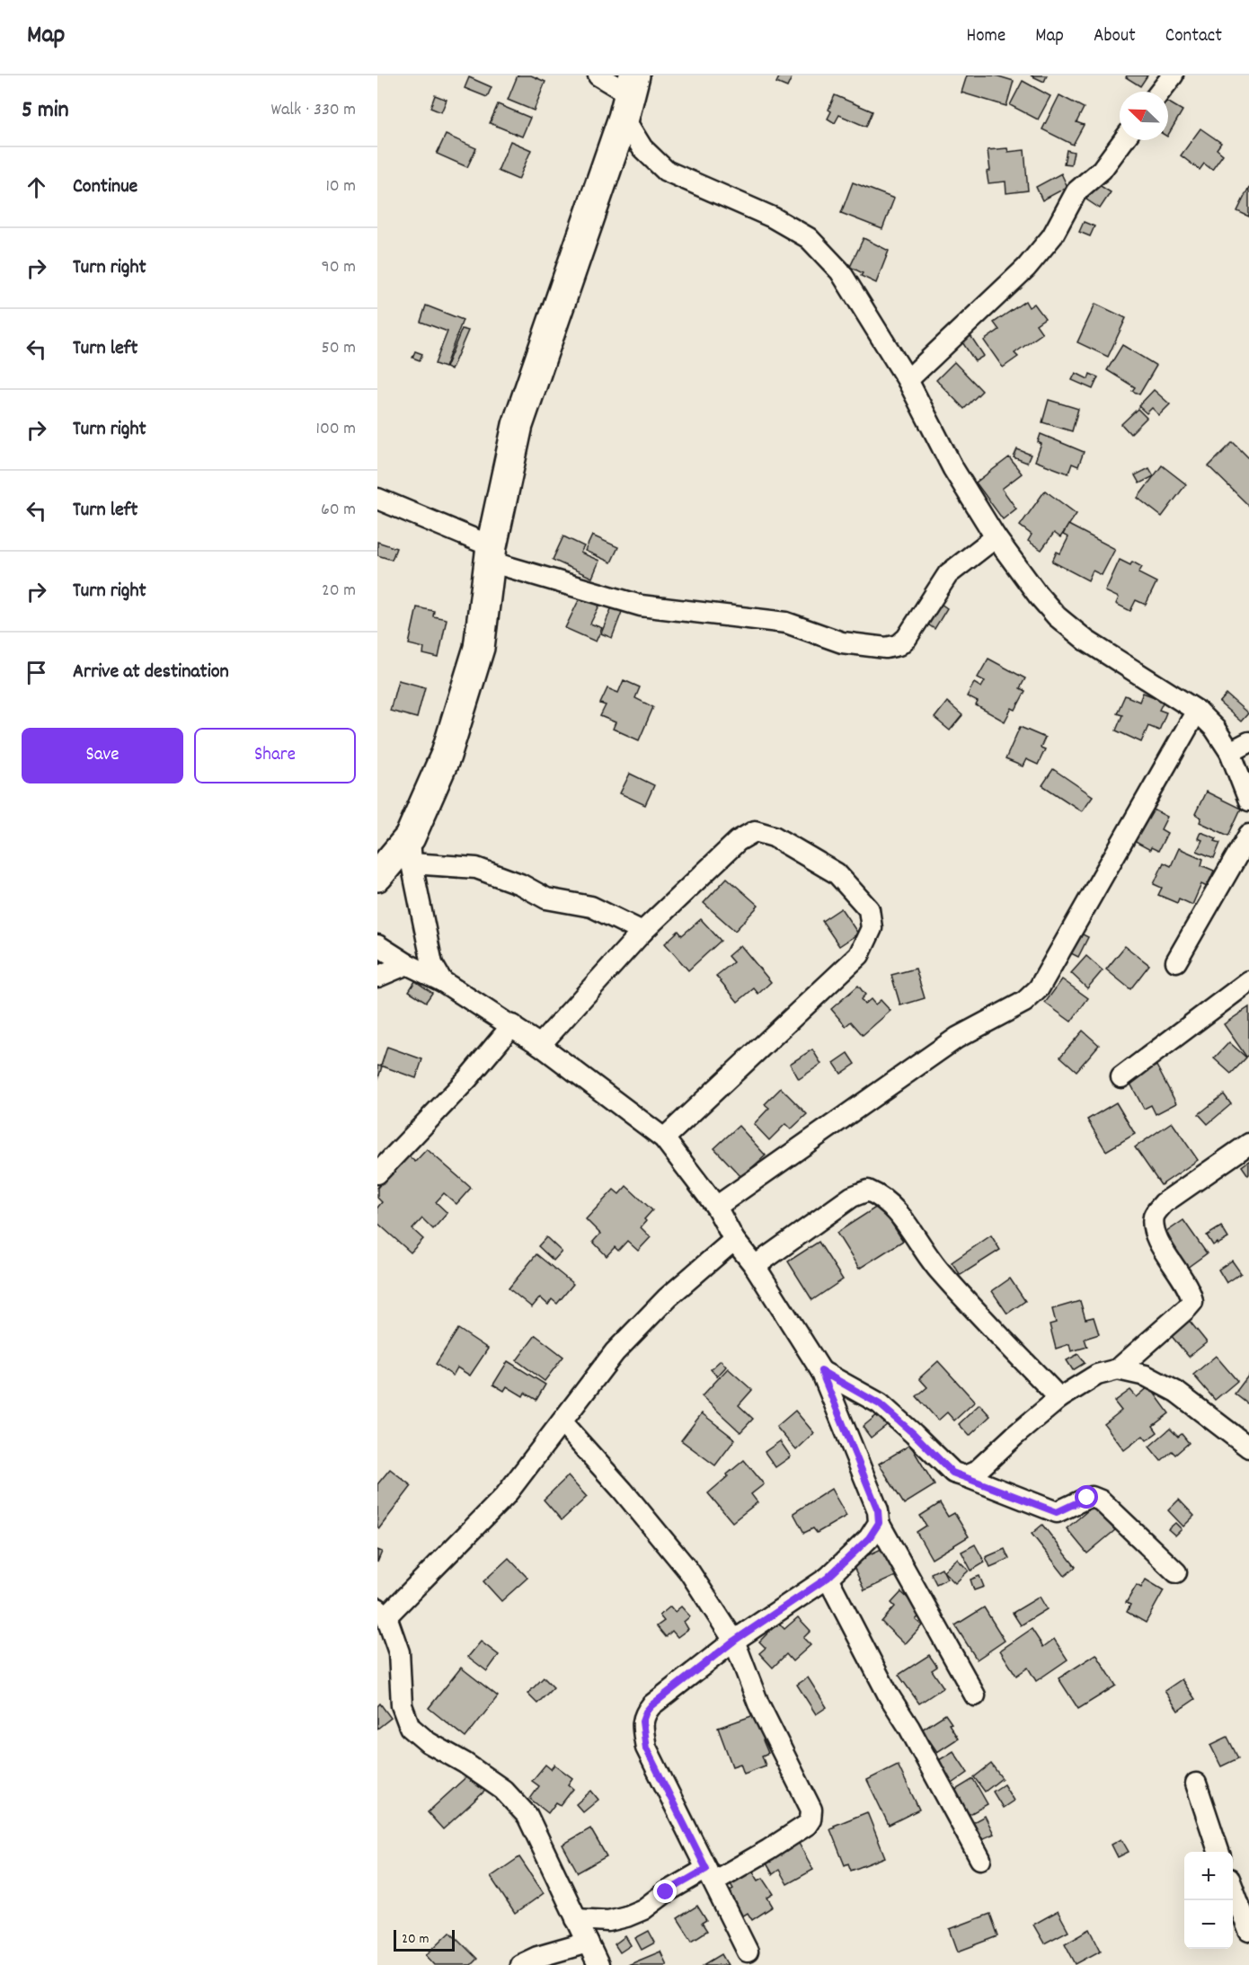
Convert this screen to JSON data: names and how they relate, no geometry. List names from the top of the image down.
{
  "scale_bar": "20 m",
  "north": "top left",
  "page": {
    "header": "Map",
    "nav": [
      "Home",
      "Map",
      "About",
      "Contact"
    ],
    "heading": ["5 min", "Walk · 330 m"],
    "list": [
      ["Continue", "10 m"],
      ["Turn right", "90 m"],
      ["Turn left", "50 m"],
      ["Turn right", "100 m"],
      ["Turn left", "60 m"],
      ["Turn right", "20 m"],
      "Arrive at destination"
    ],
    "buttons": ["Save", "Share"],
    "map_buttons": ["+", "−"],
    "scale": "20 m"
  }
}
